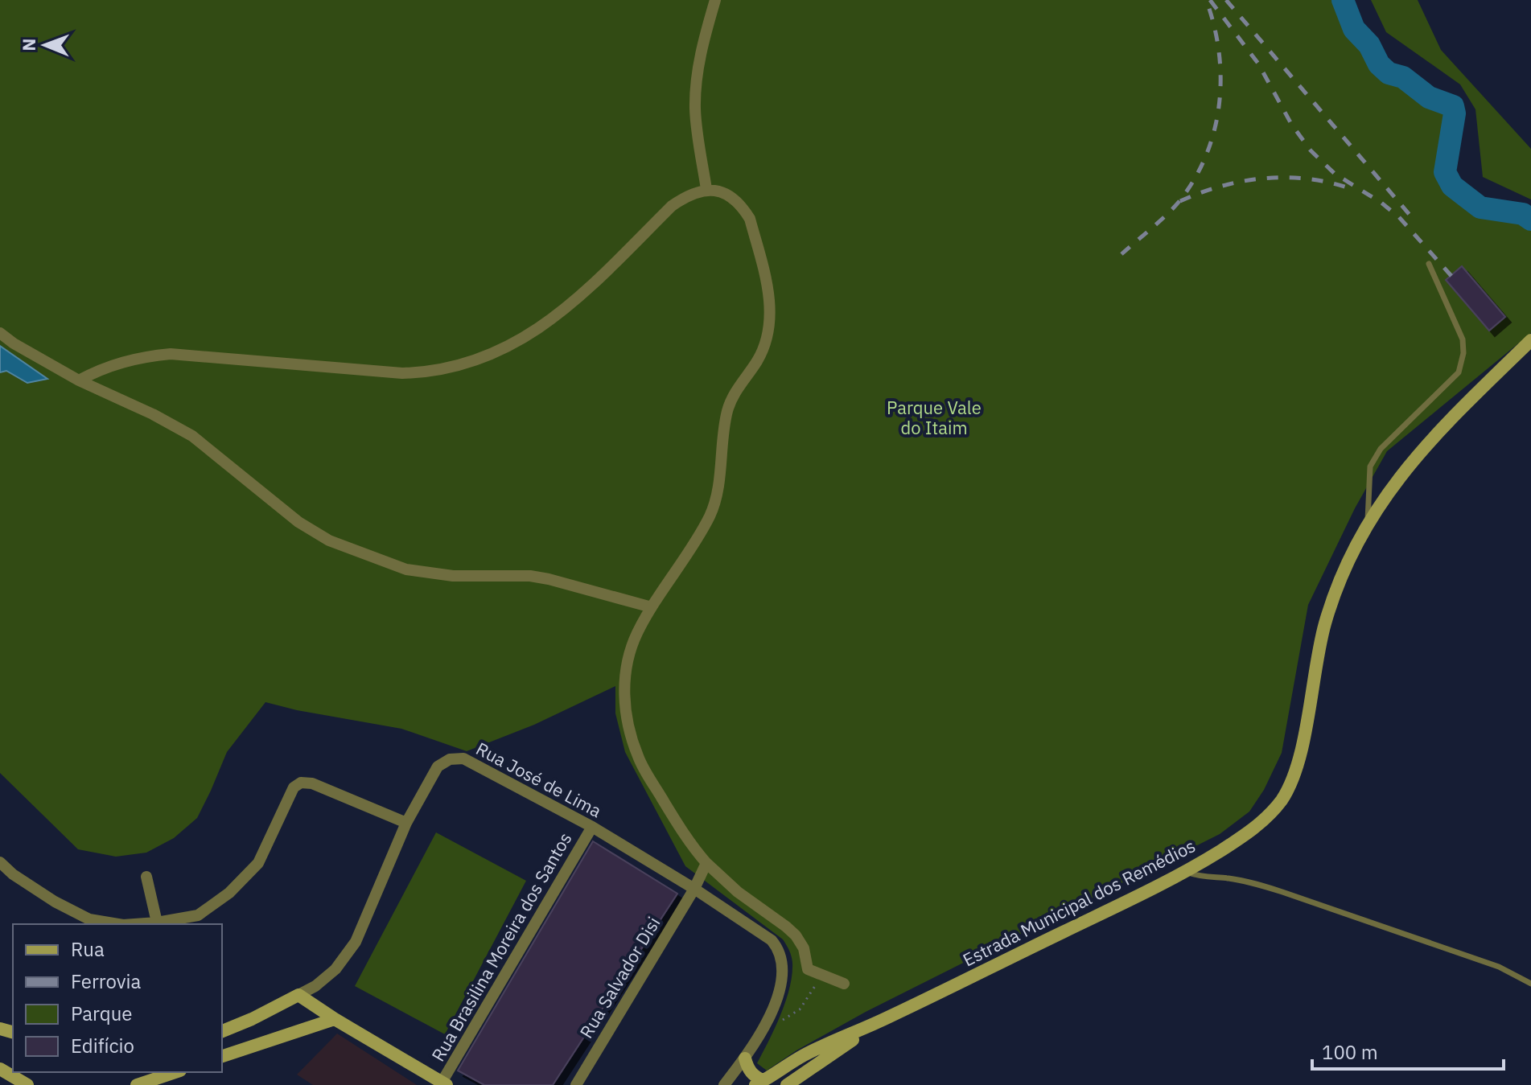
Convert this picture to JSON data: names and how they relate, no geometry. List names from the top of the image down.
{
  "streets": {
    "main road": ["Estrada Municipal dos Remédios"],
    "street": ["Rua José de Lima", "Rua Brasilina Moreira dos Santos", "Rua Salvador Disi"]
  },
  "crossings": [
    ["Rua José de Lima", "Rua Brasilina Moreira dos Santos"],
    ["Rua José de Lima", "Rua Salvador Disi"]
  ],
  "parks": ["Parque Vale do Itaim"],
  "legend": [
    "Rua",
    "Ferrovia",
    "Parque",
    "Edifício"
  ],
  "scale_bar": "100 m",
  "north": "left"
}
